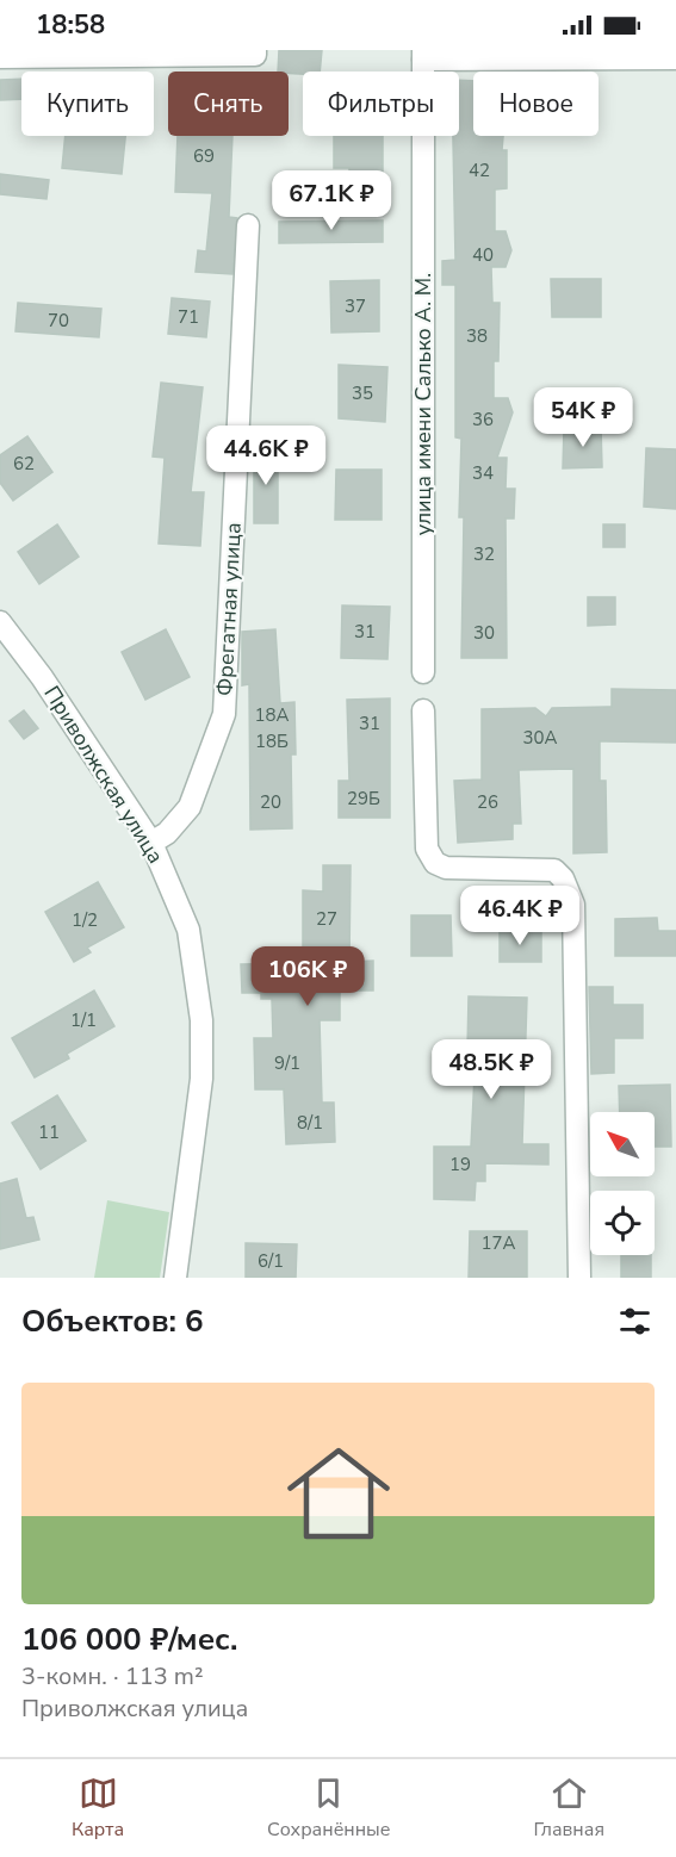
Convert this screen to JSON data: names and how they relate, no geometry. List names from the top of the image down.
{
  "streets": {
    "street": ["улица имени Салько А. М.", "Фрегатная улица", "Приволжская улица"]
  },
  "crossings": [
    ["Фрегатная улица", "Приволжская улица"]
  ],
  "house_numbers": [
    "69",
    "42",
    "40",
    "37",
    "71",
    "70",
    "38",
    "35",
    "36",
    "62",
    "34",
    "32",
    "31",
    "30",
    "18А",
    "31",
    "30А",
    "18Б",
    "29Б",
    "20",
    "26",
    "27",
    "1/2",
    "1/1",
    "9/1",
    "8/1",
    "11",
    "19",
    "17А",
    "6/1"
  ],
  "north": "top left",
  "page": {
    "status": "18:58",
    "chip": [
      "Купить",
      "Снять",
      "Фильтры",
      "Новое"
    ],
    "price": [
      "67.1K ₽",
      "54K ₽",
      "44.6K ₽",
      "46.4K ₽",
      "106K ₽",
      "48.5K ₽"
    ],
    "heading": "Объектов: 6",
    "list": [
      {
        "name": "106 000 ₽/мес.",
        "note": "3-комн. · 113 m² · Приволжская улица"
      }
    ],
    "tabs": ["Карта", "Сохранённые", "Главная"]
  }
}
